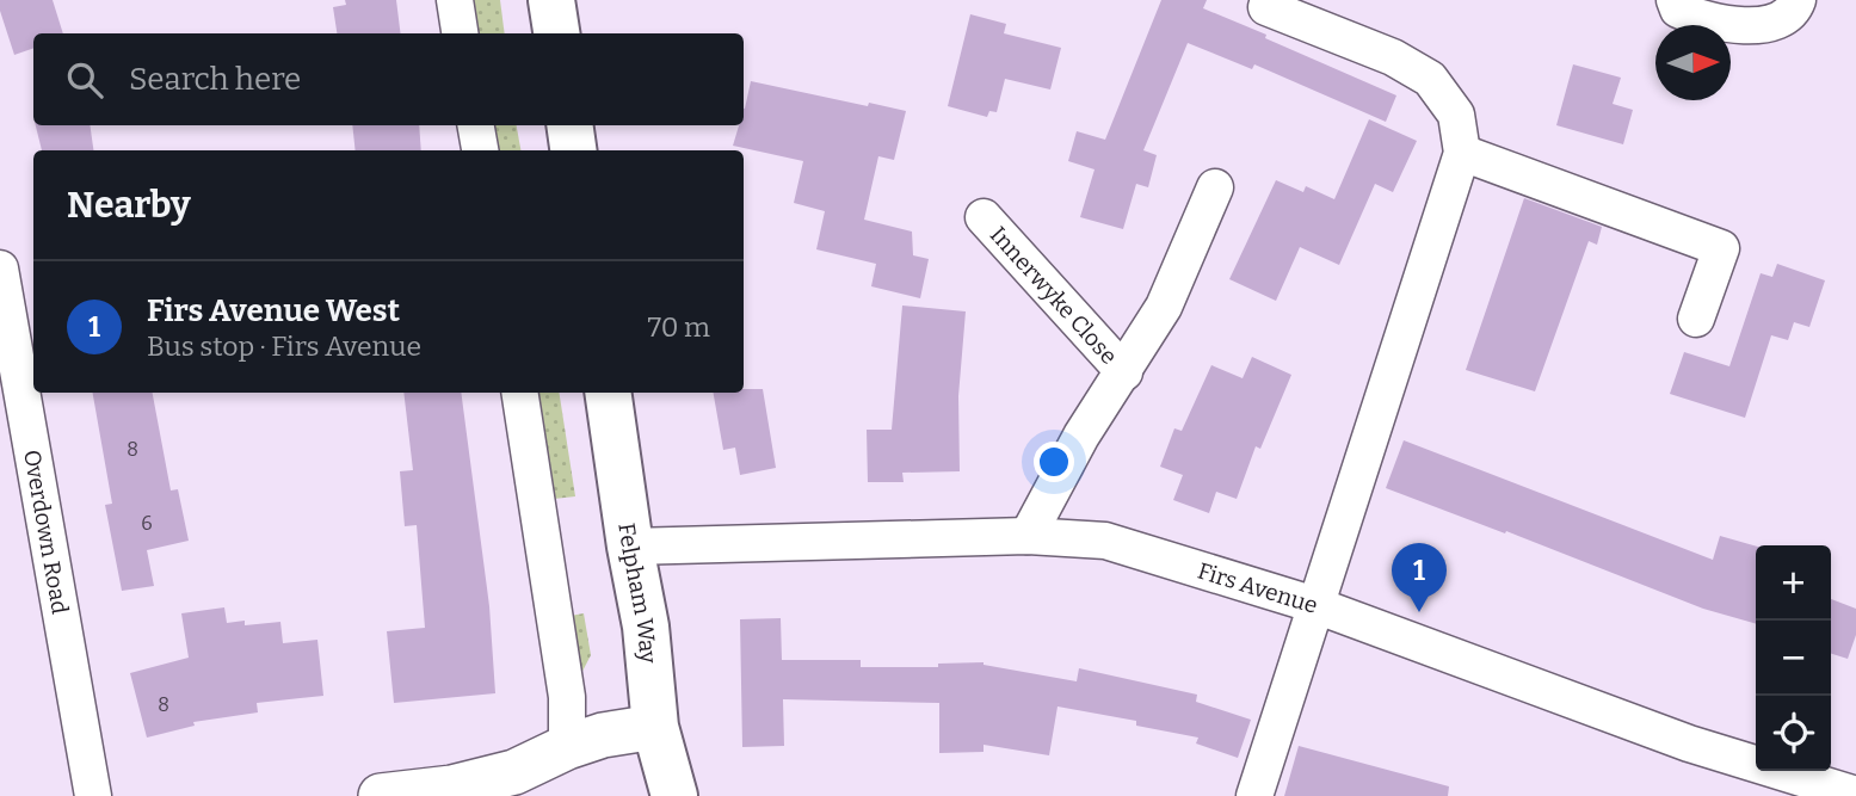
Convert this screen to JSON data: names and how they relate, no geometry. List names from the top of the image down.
{
  "streets": {
    "main road": ["Felpham Way"],
    "street": ["Innerwyke Close", "Overdown Road", "Firs Avenue"]
  },
  "crossings": [
    ["Innerwyke Close", "Firs Avenue"],
    ["Firs Avenue", "Felpham Way"]
  ],
  "house_numbers": ["8", "6", "8"],
  "north": "right",
  "page": {
    "search": "Search here",
    "heading": "Nearby",
    "list": [
      {
        "mark": "1",
        "name": "Firs Avenue West",
        "note": "Bus stop · Firs Avenue",
        "value": "70 m"
      }
    ],
    "pins": "1",
    "map_buttons": ["+", "−"]
  }
}
